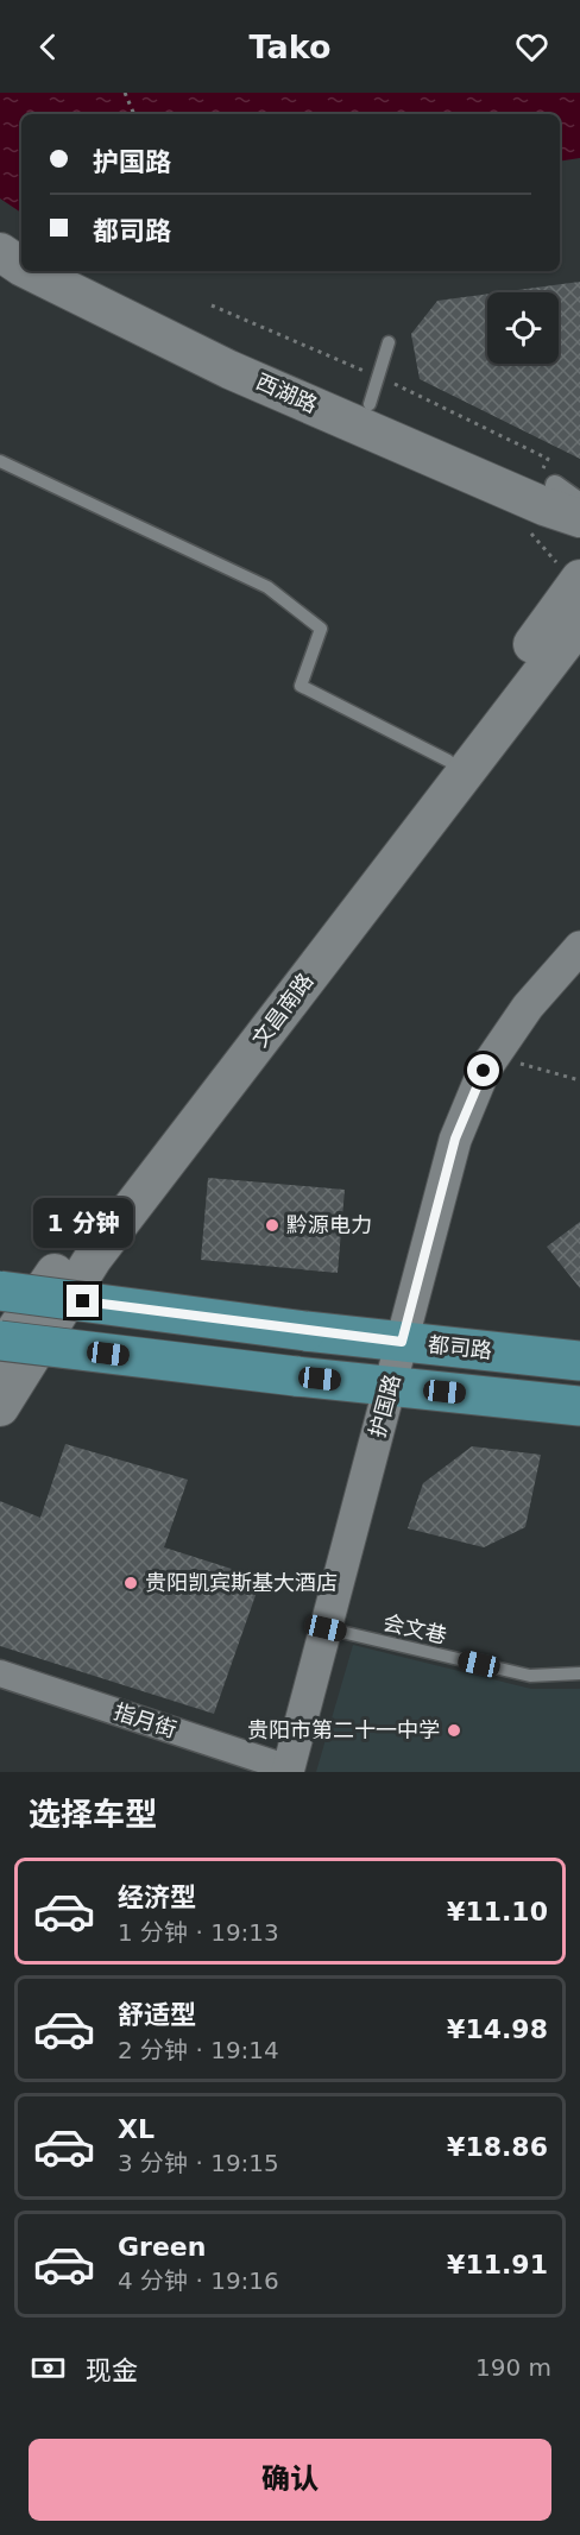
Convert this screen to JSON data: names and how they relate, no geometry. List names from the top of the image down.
{
  "streets": {
    "main road": ["西湖路", "文昌南路", "都司路"],
    "street": ["护国路", "指月街"],
    "lane": ["会文巷"]
  },
  "crossings": [
    ["都司路", "护国路"],
    ["护国路", "会文巷"],
    ["护国路", "指月街"]
  ],
  "places": ["黔源电力", "贵阳凯宾斯基大酒店", "贵阳市第二十一中学"],
  "page": {
    "header": "Tako",
    "banner": ["护国路", "都司路"],
    "bubble": "1 分钟",
    "heading": "选择车型",
    "list": [
      {
        "name": "经济型",
        "note": "1 分钟 · 19:13",
        "value": "¥11.10"
      },
      {
        "name": "舒适型",
        "note": "2 分钟 · 19:14",
        "value": "¥14.98"
      },
      {
        "name": "XL",
        "note": "3 分钟 · 19:15",
        "value": "¥18.86"
      },
      {
        "name": "Green",
        "note": "4 分钟 · 19:16",
        "value": "¥11.91"
      }
    ],
    "pay": ["现金", "190 m"],
    "buttons": "确认"
  }
}
